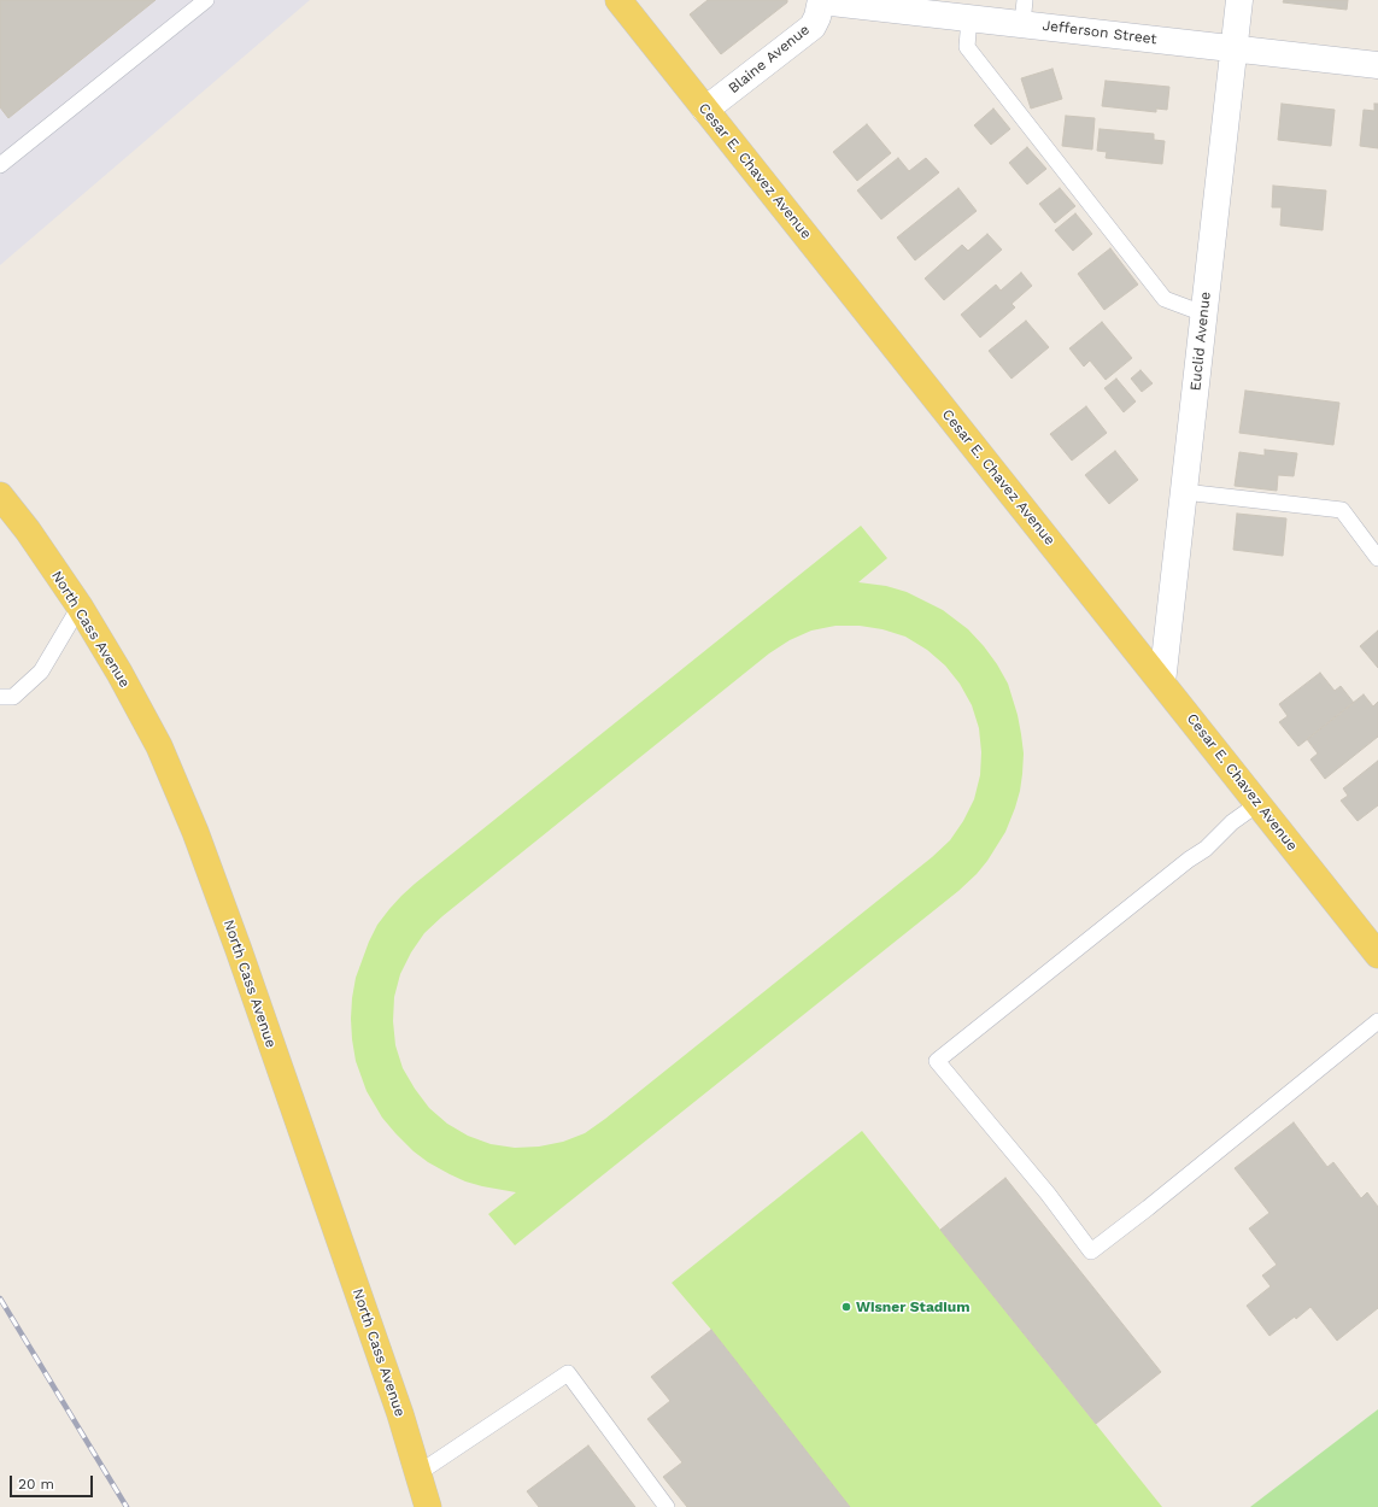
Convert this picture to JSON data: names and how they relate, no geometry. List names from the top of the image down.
{
  "streets": {
    "main road": ["Cesar E. Chavez Avenue", "North Cass Avenue"],
    "street": ["Jefferson Street", "Blaine Avenue", "Euclid Avenue"]
  },
  "crossings": [
    ["Jefferson Street", "Blaine Avenue"],
    ["Jefferson Street", "Euclid Avenue"],
    ["Blaine Avenue", "Cesar E. Chavez Avenue"],
    ["Cesar E. Chavez Avenue", "Euclid Avenue"]
  ],
  "places": ["Wisner Stadium"],
  "scale_bar": "20 m"
}
